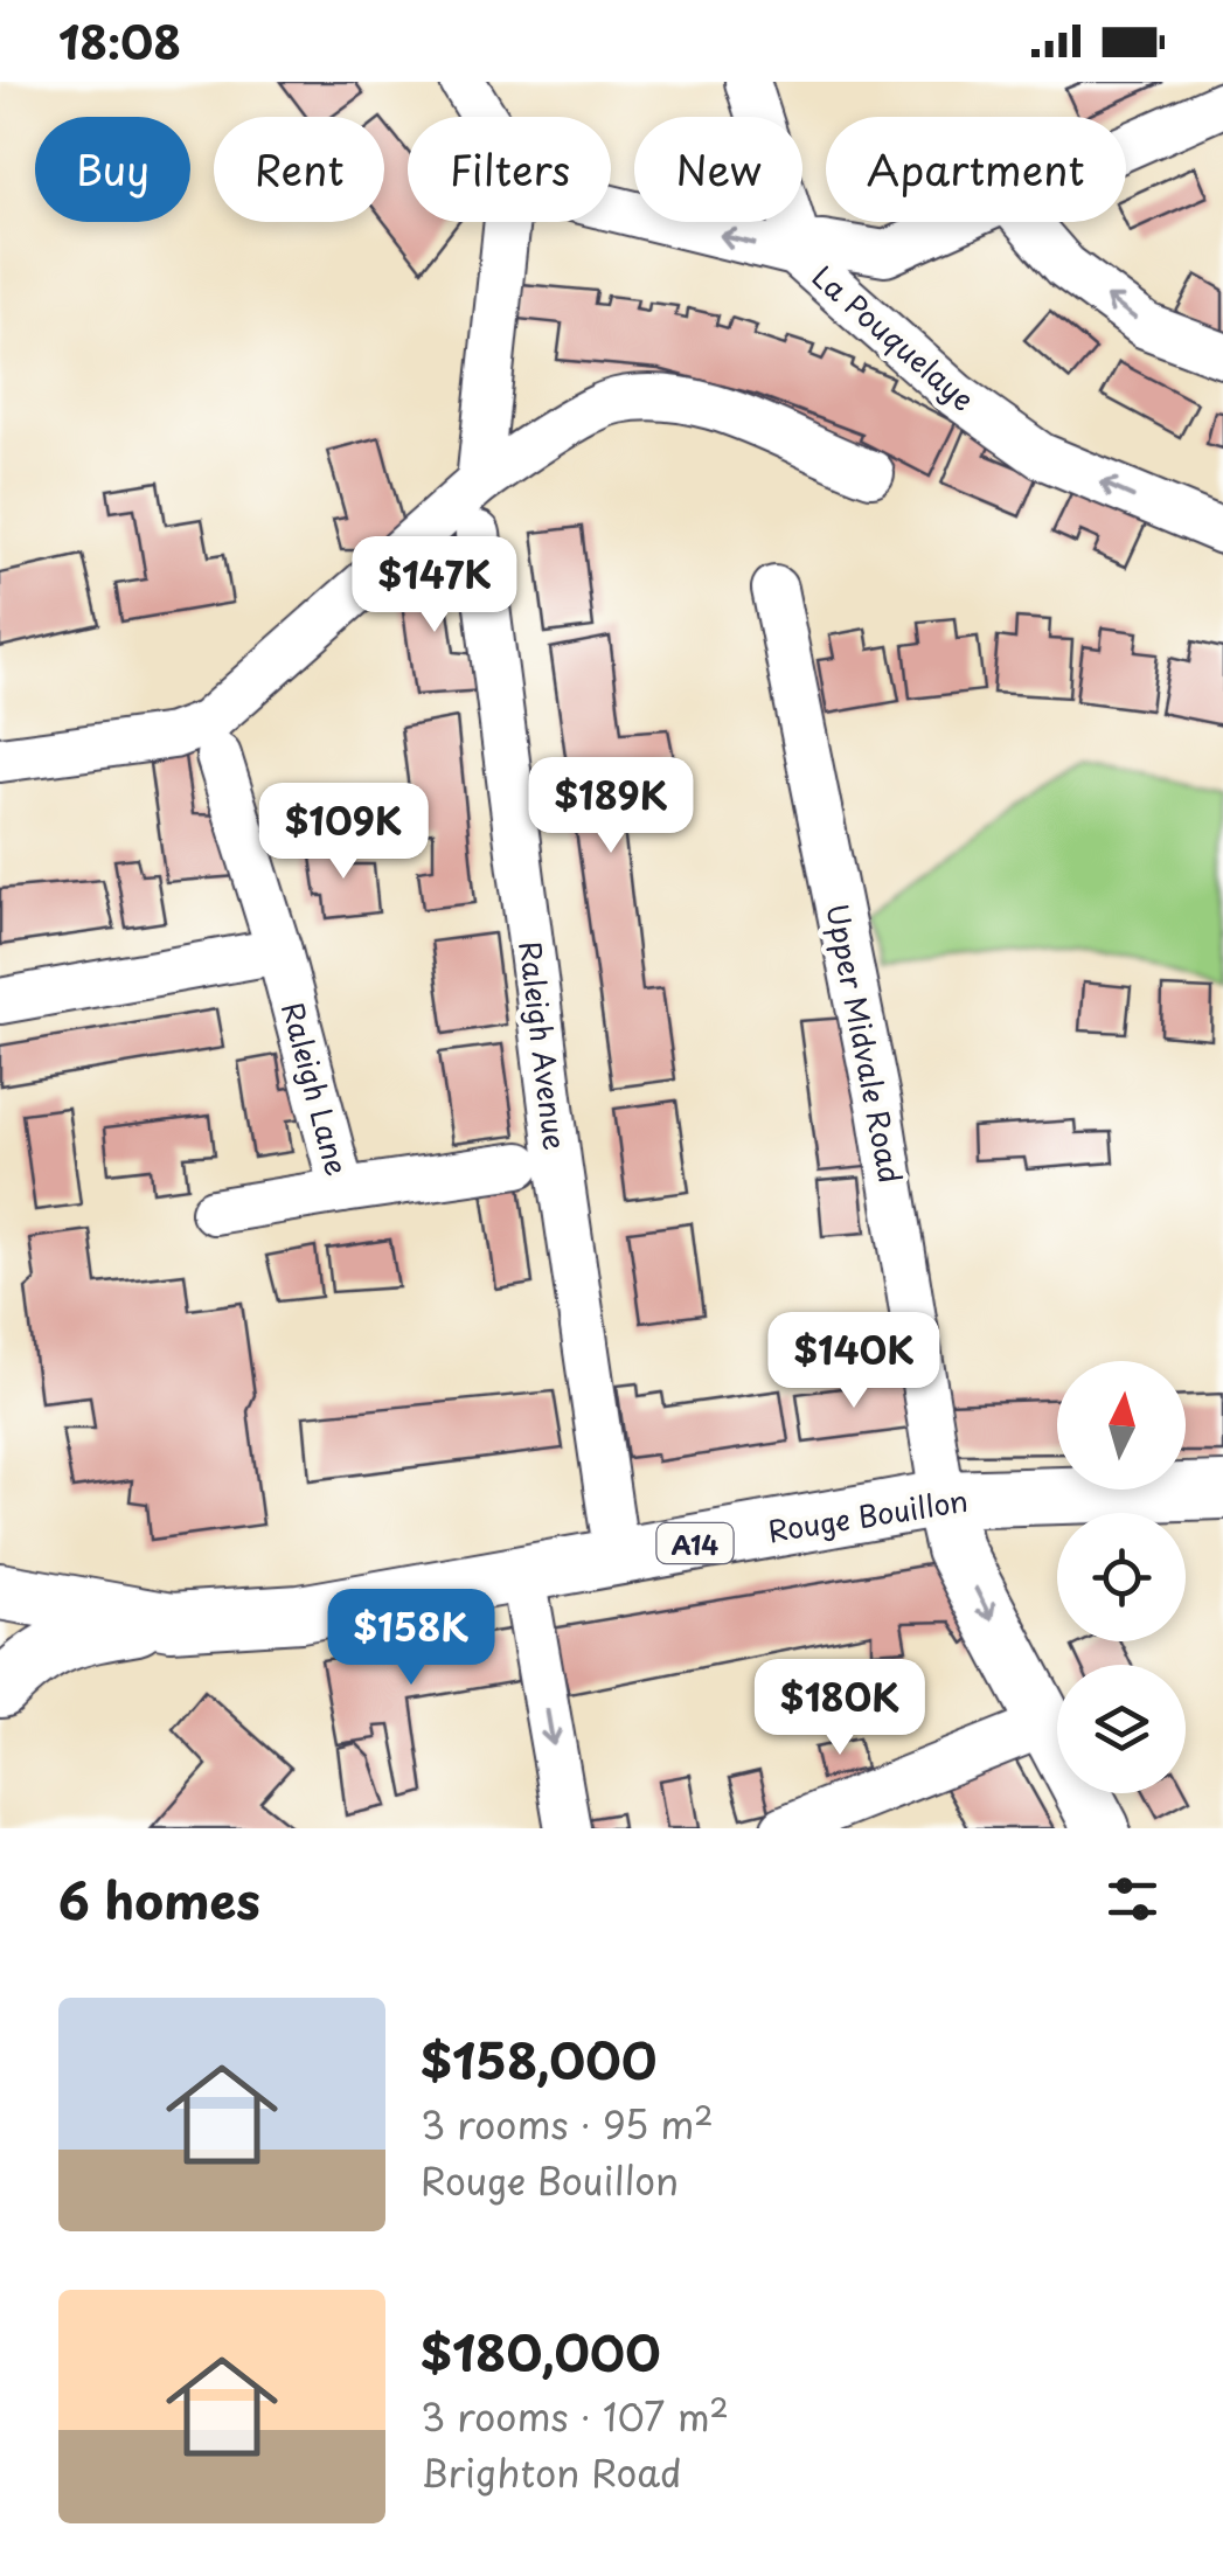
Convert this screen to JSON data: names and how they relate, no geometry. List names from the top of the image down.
{
  "streets": {
    "main road": ["Rouge Bouillon", "A14"],
    "street": [
      "La Pouquelaye",
      "Upper Midvale Road",
      "Raleigh Avenue",
      "Raleigh Lane"
    ]
  },
  "crossings": [
    ["Upper Midvale Road", "Rouge Bouillon"],
    ["Raleigh Avenue", "Rouge Bouillon"]
  ],
  "north": "top",
  "page": {
    "status": "18:08",
    "chip": [
      "Buy",
      "Rent",
      "Filters",
      "New",
      "Apartment"
    ],
    "price": [
      "$147K",
      "$189K",
      "$109K",
      "$140K",
      "$158K",
      "$180K"
    ],
    "heading": "6 homes",
    "list": [
      {
        "name": "$158,000",
        "note": "3 rooms · 95 m² · Rouge Bouillon"
      },
      {
        "name": "$180,000",
        "note": "3 rooms · 107 m² · Brighton Road"
      }
    ]
  }
}
